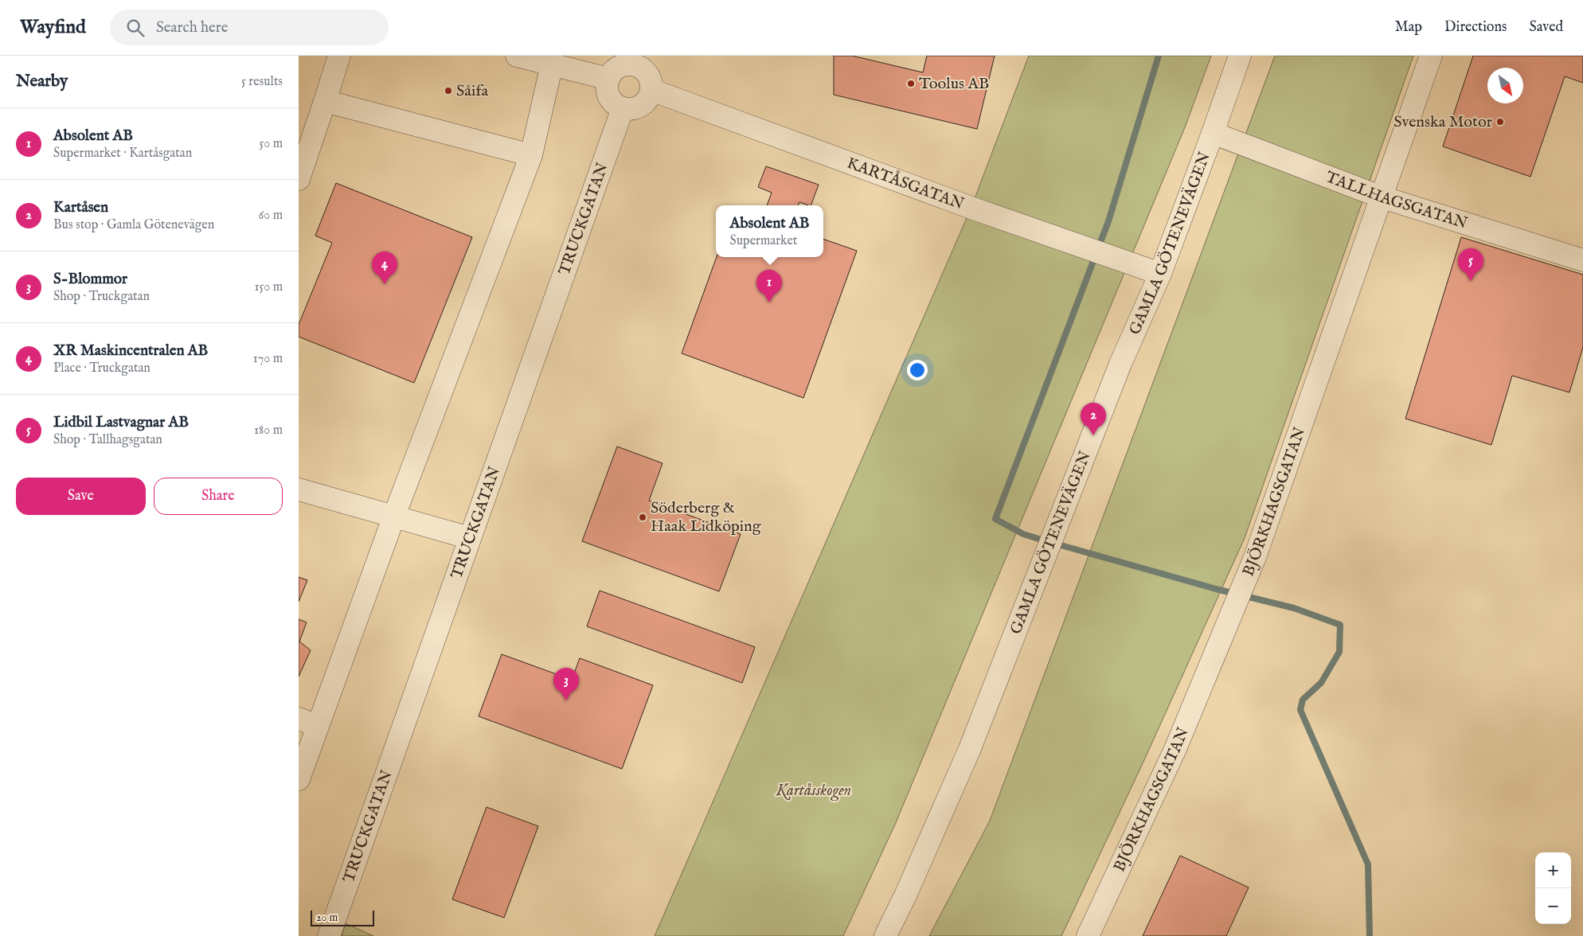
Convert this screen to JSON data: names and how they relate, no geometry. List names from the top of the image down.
{
  "streets": {
    "street": [
      "KARTÅSGATAN",
      "TALLHAGSGATAN",
      "TRUCKGATAN",
      "GAMLA GÖTENEVÄGEN",
      "BJÖRKHAGSGATAN"
    ]
  },
  "crossings": [
    ["KARTÅSGATAN", "TRUCKGATAN"],
    ["KARTÅSGATAN", "GAMLA GÖTENEVÄGEN"],
    ["TALLHAGSGATAN", "GAMLA GÖTENEVÄGEN"],
    ["TALLHAGSGATAN", "BJÖRKHAGSGATAN"]
  ],
  "parks": ["Kartåsskogen"],
  "places": [
    "Toolus AB",
    "Såifa",
    "Svenska Motor",
    "Söderberg & Haak Lidköping"
  ],
  "scale_bar": "20 m",
  "north": "bottom right",
  "page": {
    "header": "Wayfind",
    "search": "Search here",
    "nav": ["Map", "Directions", "Saved"],
    "heading": ["Nearby", "5 results"],
    "list": [
      {
        "mark": "1",
        "name": "Absolent AB",
        "note": "Supermarket · Kartåsgatan",
        "value": "50 m"
      },
      {
        "mark": "2",
        "name": "Kartåsen",
        "note": "Bus stop · Gamla Götenevägen",
        "value": "60 m"
      },
      {
        "mark": "3",
        "name": "S-Blommor",
        "note": "Shop · Truckgatan",
        "value": "150 m"
      },
      {
        "mark": "4",
        "name": "XR Maskincentralen AB",
        "note": "Place · Truckgatan",
        "value": "170 m"
      },
      {
        "mark": "5",
        "name": "Lidbil Lastvagnar AB",
        "note": "Shop · Tallhagsgatan",
        "value": "180 m"
      }
    ],
    "popup": ["Absolent AB", "Supermarket"],
    "pins": [
      "5",
      "4",
      "1",
      "2",
      "3"
    ],
    "buttons": ["Save", "Share"],
    "map_buttons": ["+", "−"],
    "scale": "20 m"
  }
}
